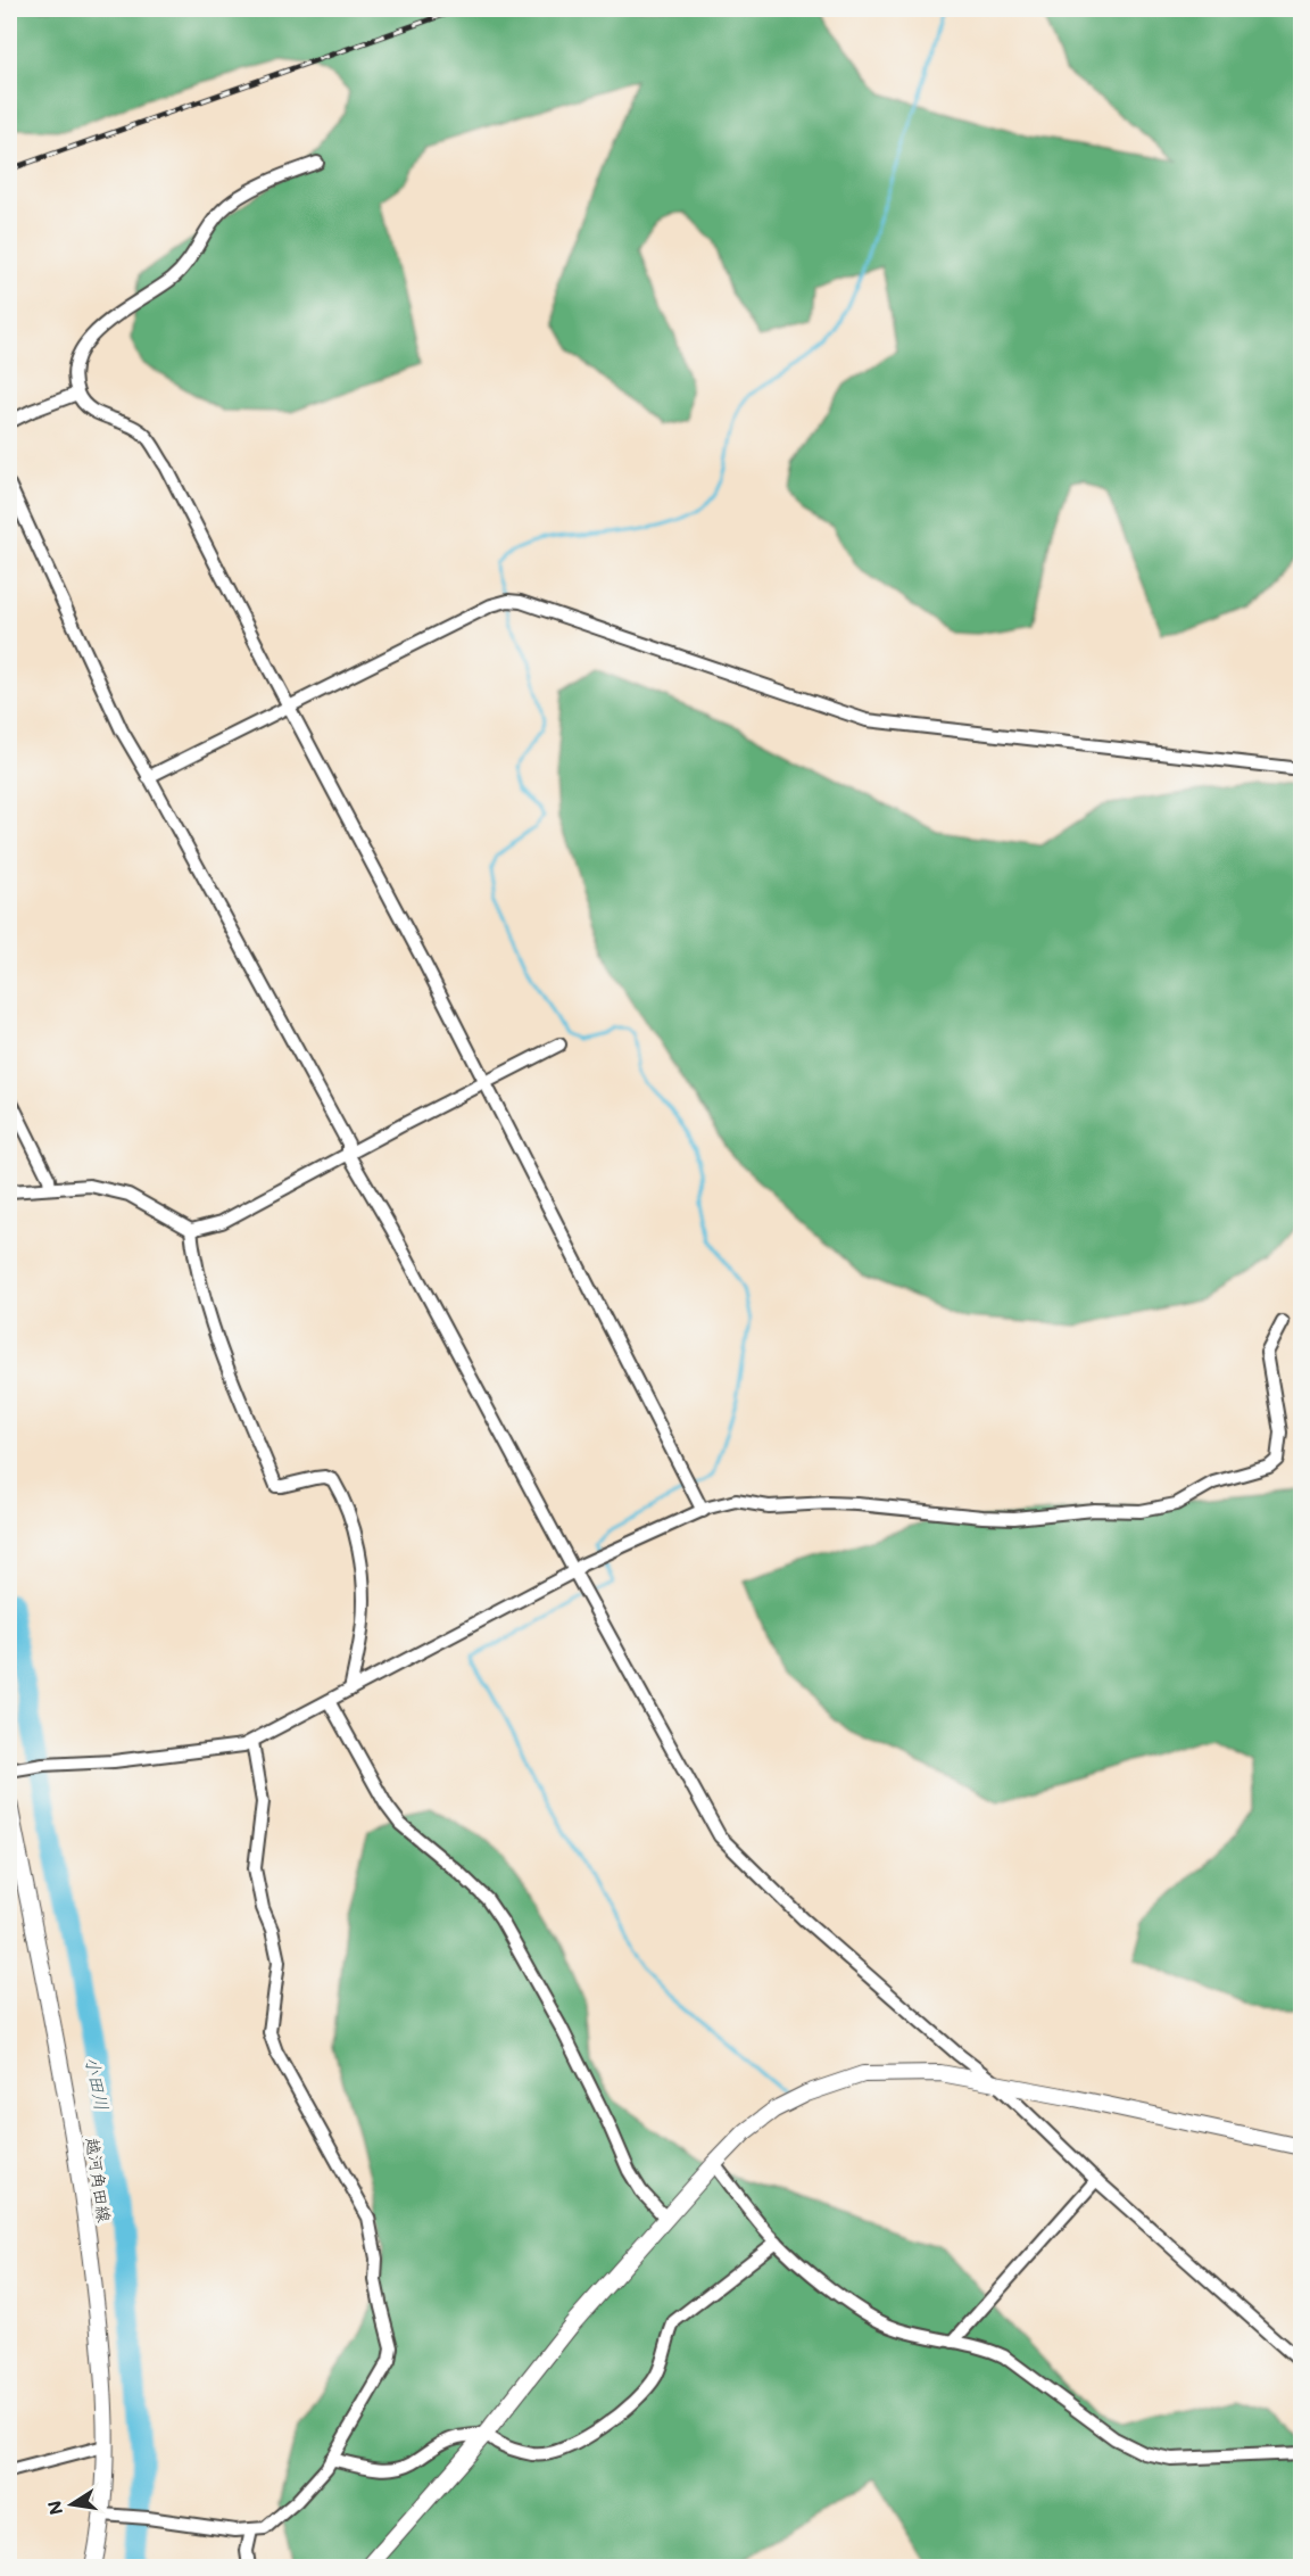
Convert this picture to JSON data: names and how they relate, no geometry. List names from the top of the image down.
{
  "streets": {
    "street": ["越河角田線"]
  },
  "water": ["小田川"],
  "north": "left"
}
